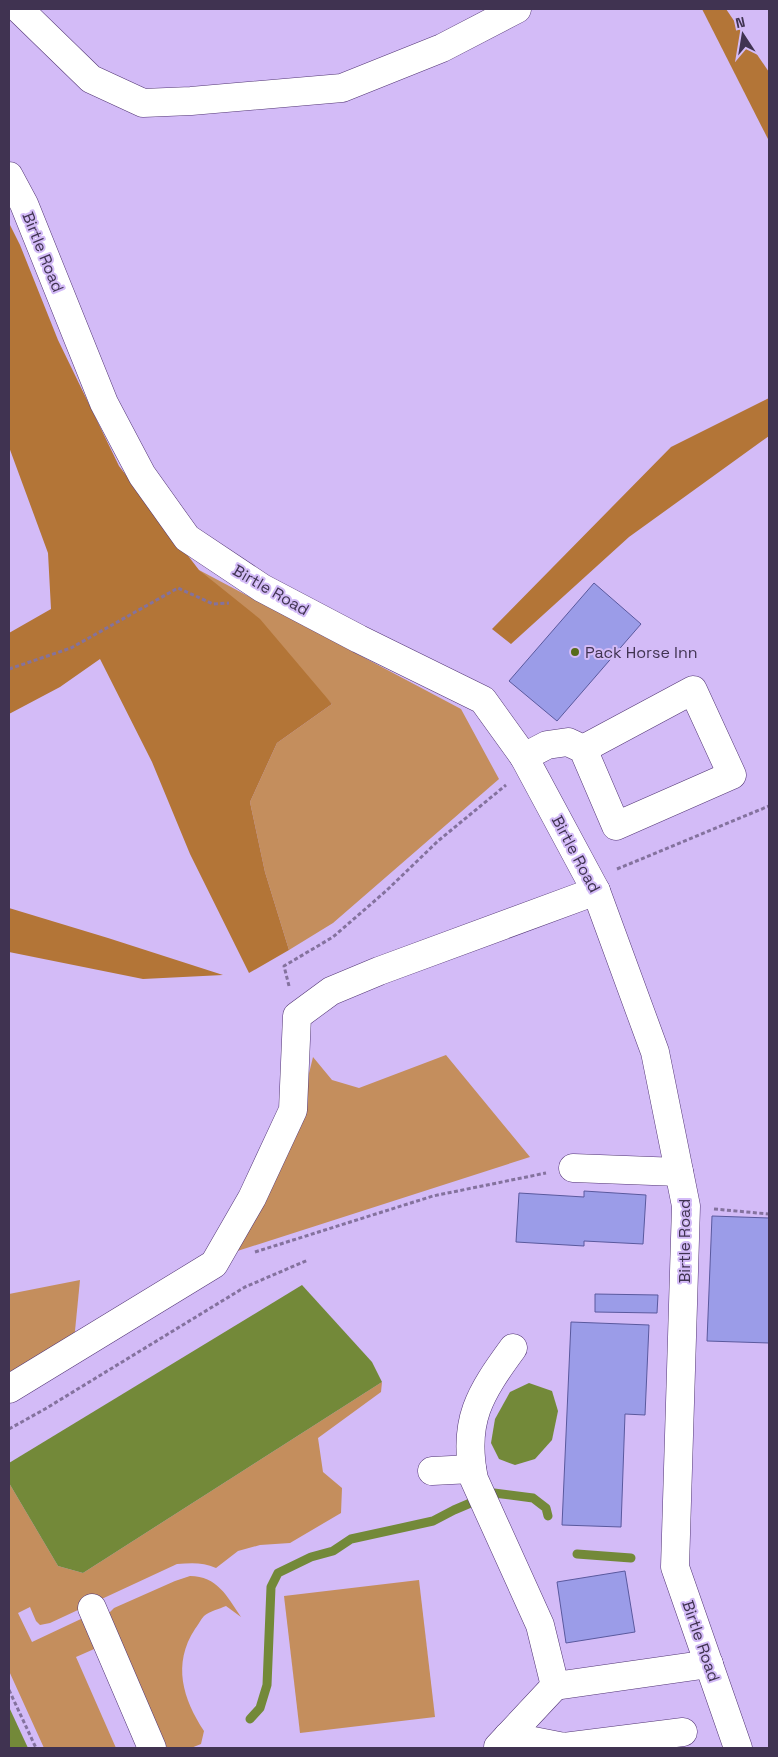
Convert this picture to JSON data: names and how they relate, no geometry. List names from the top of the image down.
{
  "streets": {
    "street": ["Birtle Road"]
  },
  "places": ["Pack Horse Inn"],
  "north": "top"
}
